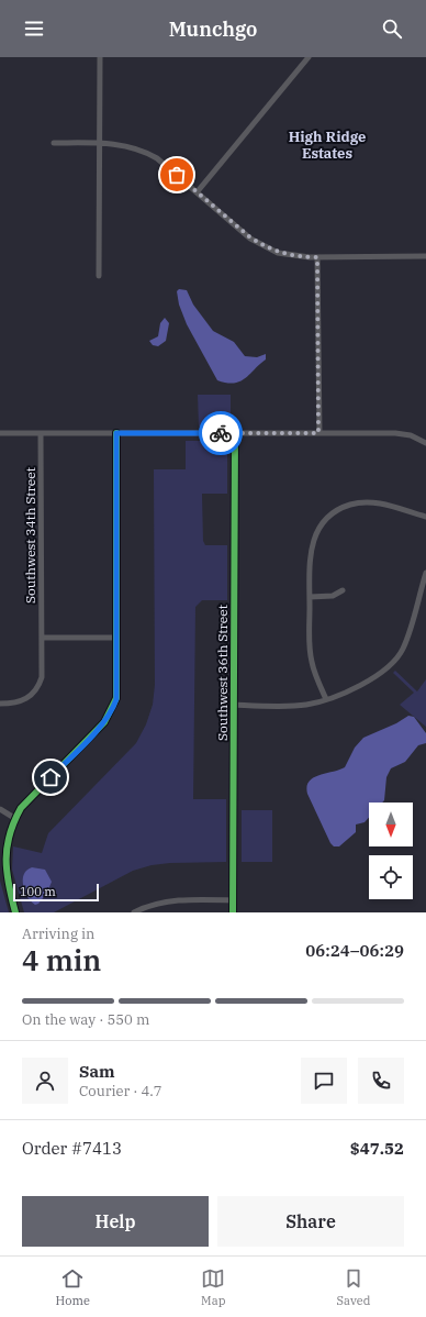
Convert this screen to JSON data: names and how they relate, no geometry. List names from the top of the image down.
{
  "streets": {
    "street": ["Southwest 34th Street", "Southwest 36th Street"]
  },
  "districts": ["High Ridge Estates"],
  "scale_bar": "100 m",
  "north": "bottom",
  "page": {
    "header": "Munchgo",
    "scale": "100 m",
    "heading": ["4 min", "Arriving in", "06:24–06:29"],
    "panel": [
      "Sam",
      "Courier · 4.7",
      "Order #7413",
      "$47.52"
    ],
    "bar": "On the way · 550 m",
    "buttons": ["Help", "Share"],
    "tabs": ["Home", "Map", "Saved"]
  }
}
